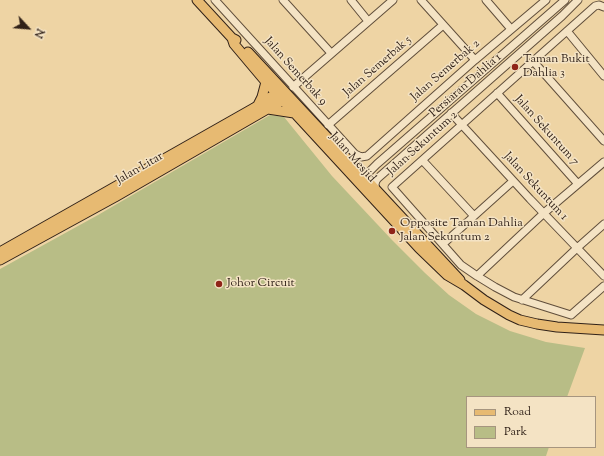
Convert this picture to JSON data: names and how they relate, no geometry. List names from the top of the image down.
{
  "streets": {
    "main road": ["Jalan Mesjid", "Jalan Litar"],
    "street": [
      "Jalan Semerbak 5",
      "Jalan Semerbak 2",
      "Jalan Semerbak 9",
      "Persiaran Dahlia 1",
      "Jalan Sekuntum 7",
      "Jalan Sekuntum 2",
      "Jalan Sekuntum 1"
    ]
  },
  "crossings": [
    ["Jalan Semerbak 5", "Jalan Semerbak 9"],
    ["Jalan Semerbak 2", "Jalan Semerbak 9"],
    ["Persiaran Dahlia 1", "Jalan Mesjid"],
    ["Persiaran Dahlia 1", "Jalan Sekuntum 1"],
    ["Jalan Sekuntum 7", "Jalan Sekuntum 2"],
    ["Jalan Sekuntum 2", "Jalan Sekuntum 1"],
    ["Jalan Mesjid", "Jalan Litar"]
  ],
  "places": ["Taman Bukit Dahlia 3", "Opposite Taman Dahlia Jalan Sekuntum 2", "Johor Circuit"],
  "legend": ["Road", "Park"],
  "north": "bottom right"
}
